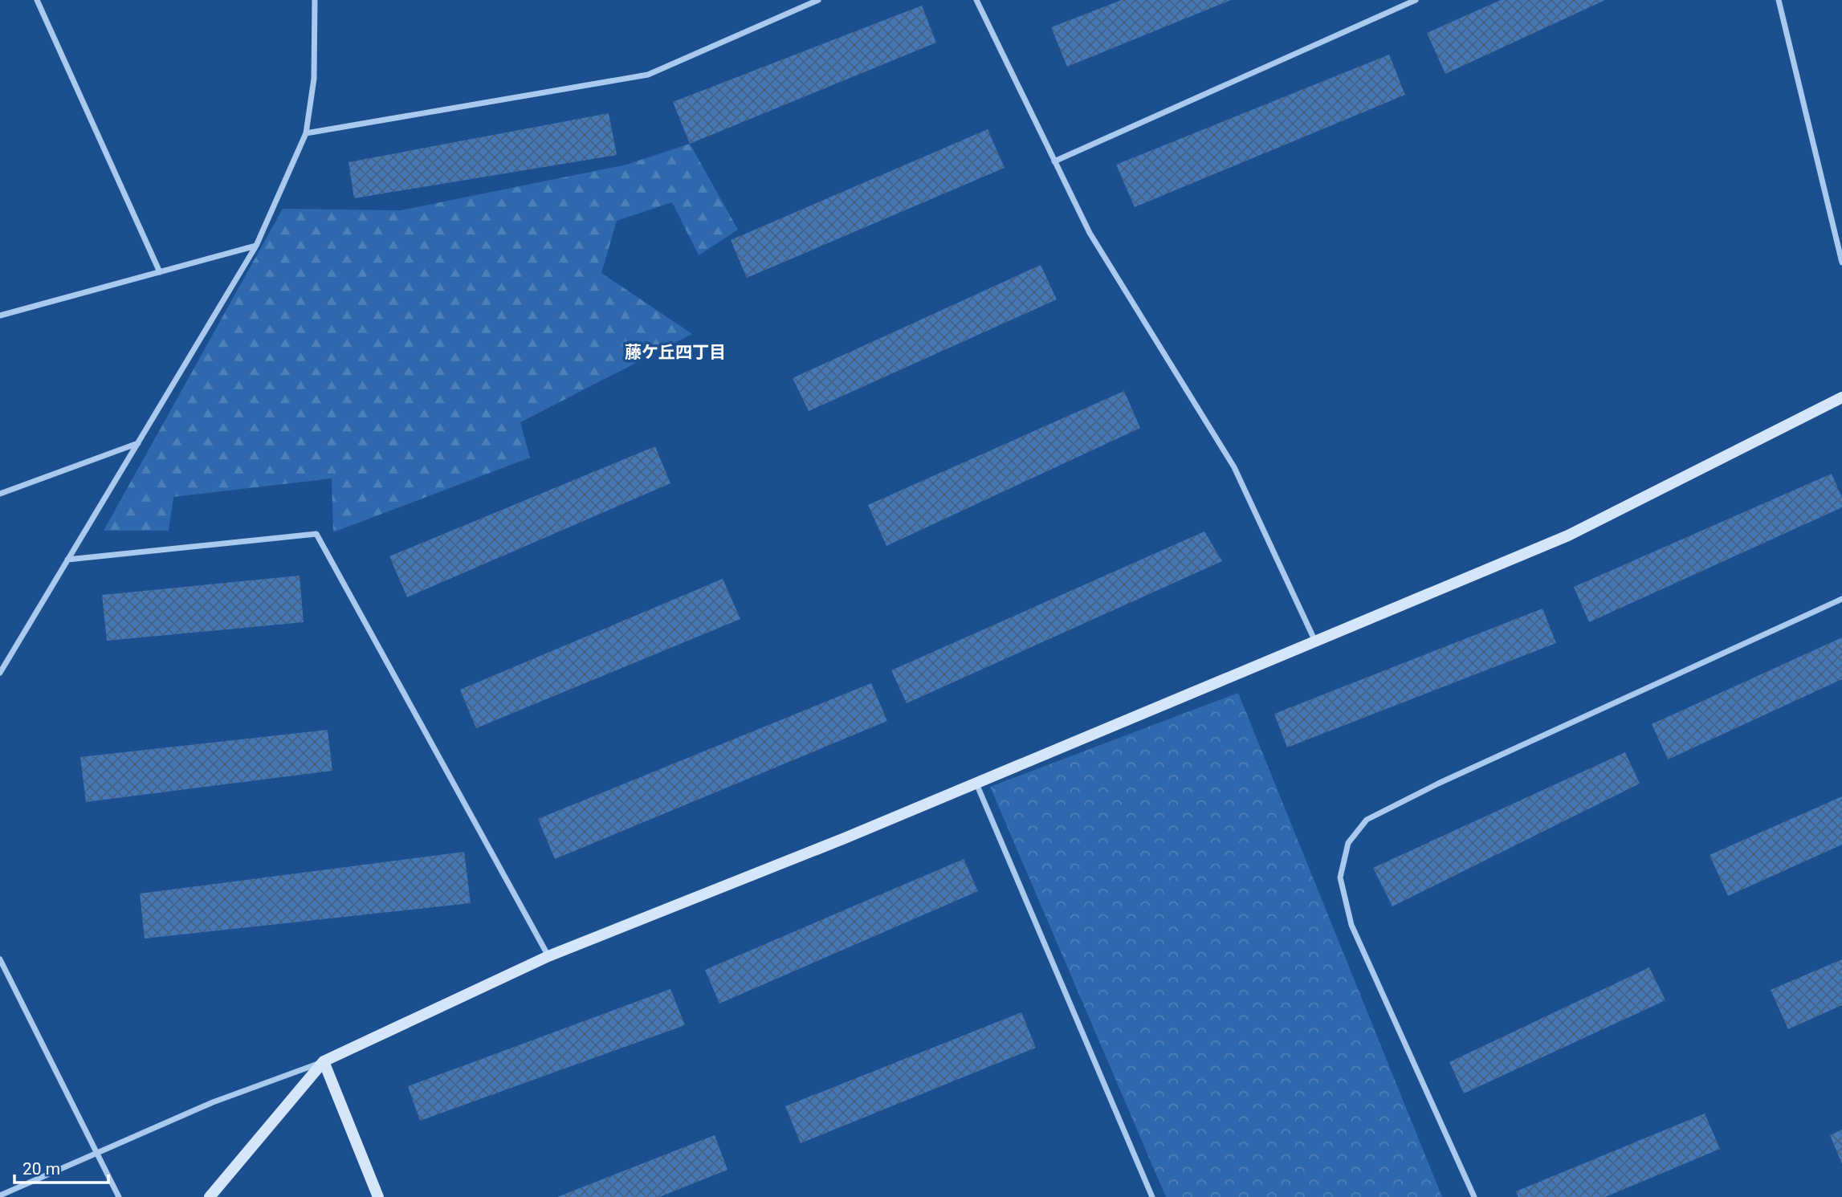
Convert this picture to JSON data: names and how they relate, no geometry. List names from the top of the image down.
{
  "districts": ["藤ケ丘四丁目"],
  "scale_bar": "20 m"
}
